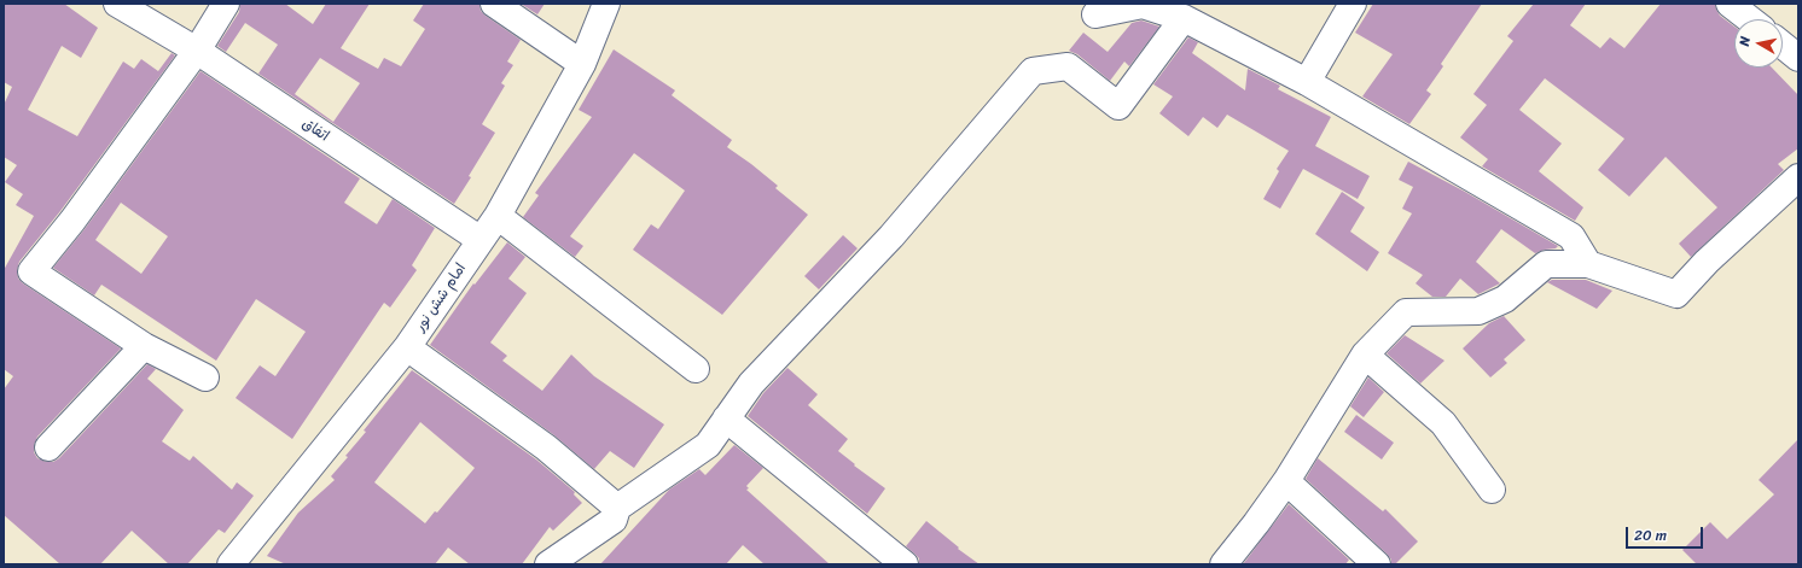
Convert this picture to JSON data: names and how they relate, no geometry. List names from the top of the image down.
{
  "streets": {
    "street": ["اتفاق", "امام شش نور"]
  },
  "crossings": [
    ["اتفاق", "امام شش نور"]
  ],
  "scale_bar": "20 m",
  "north": "left"
}
